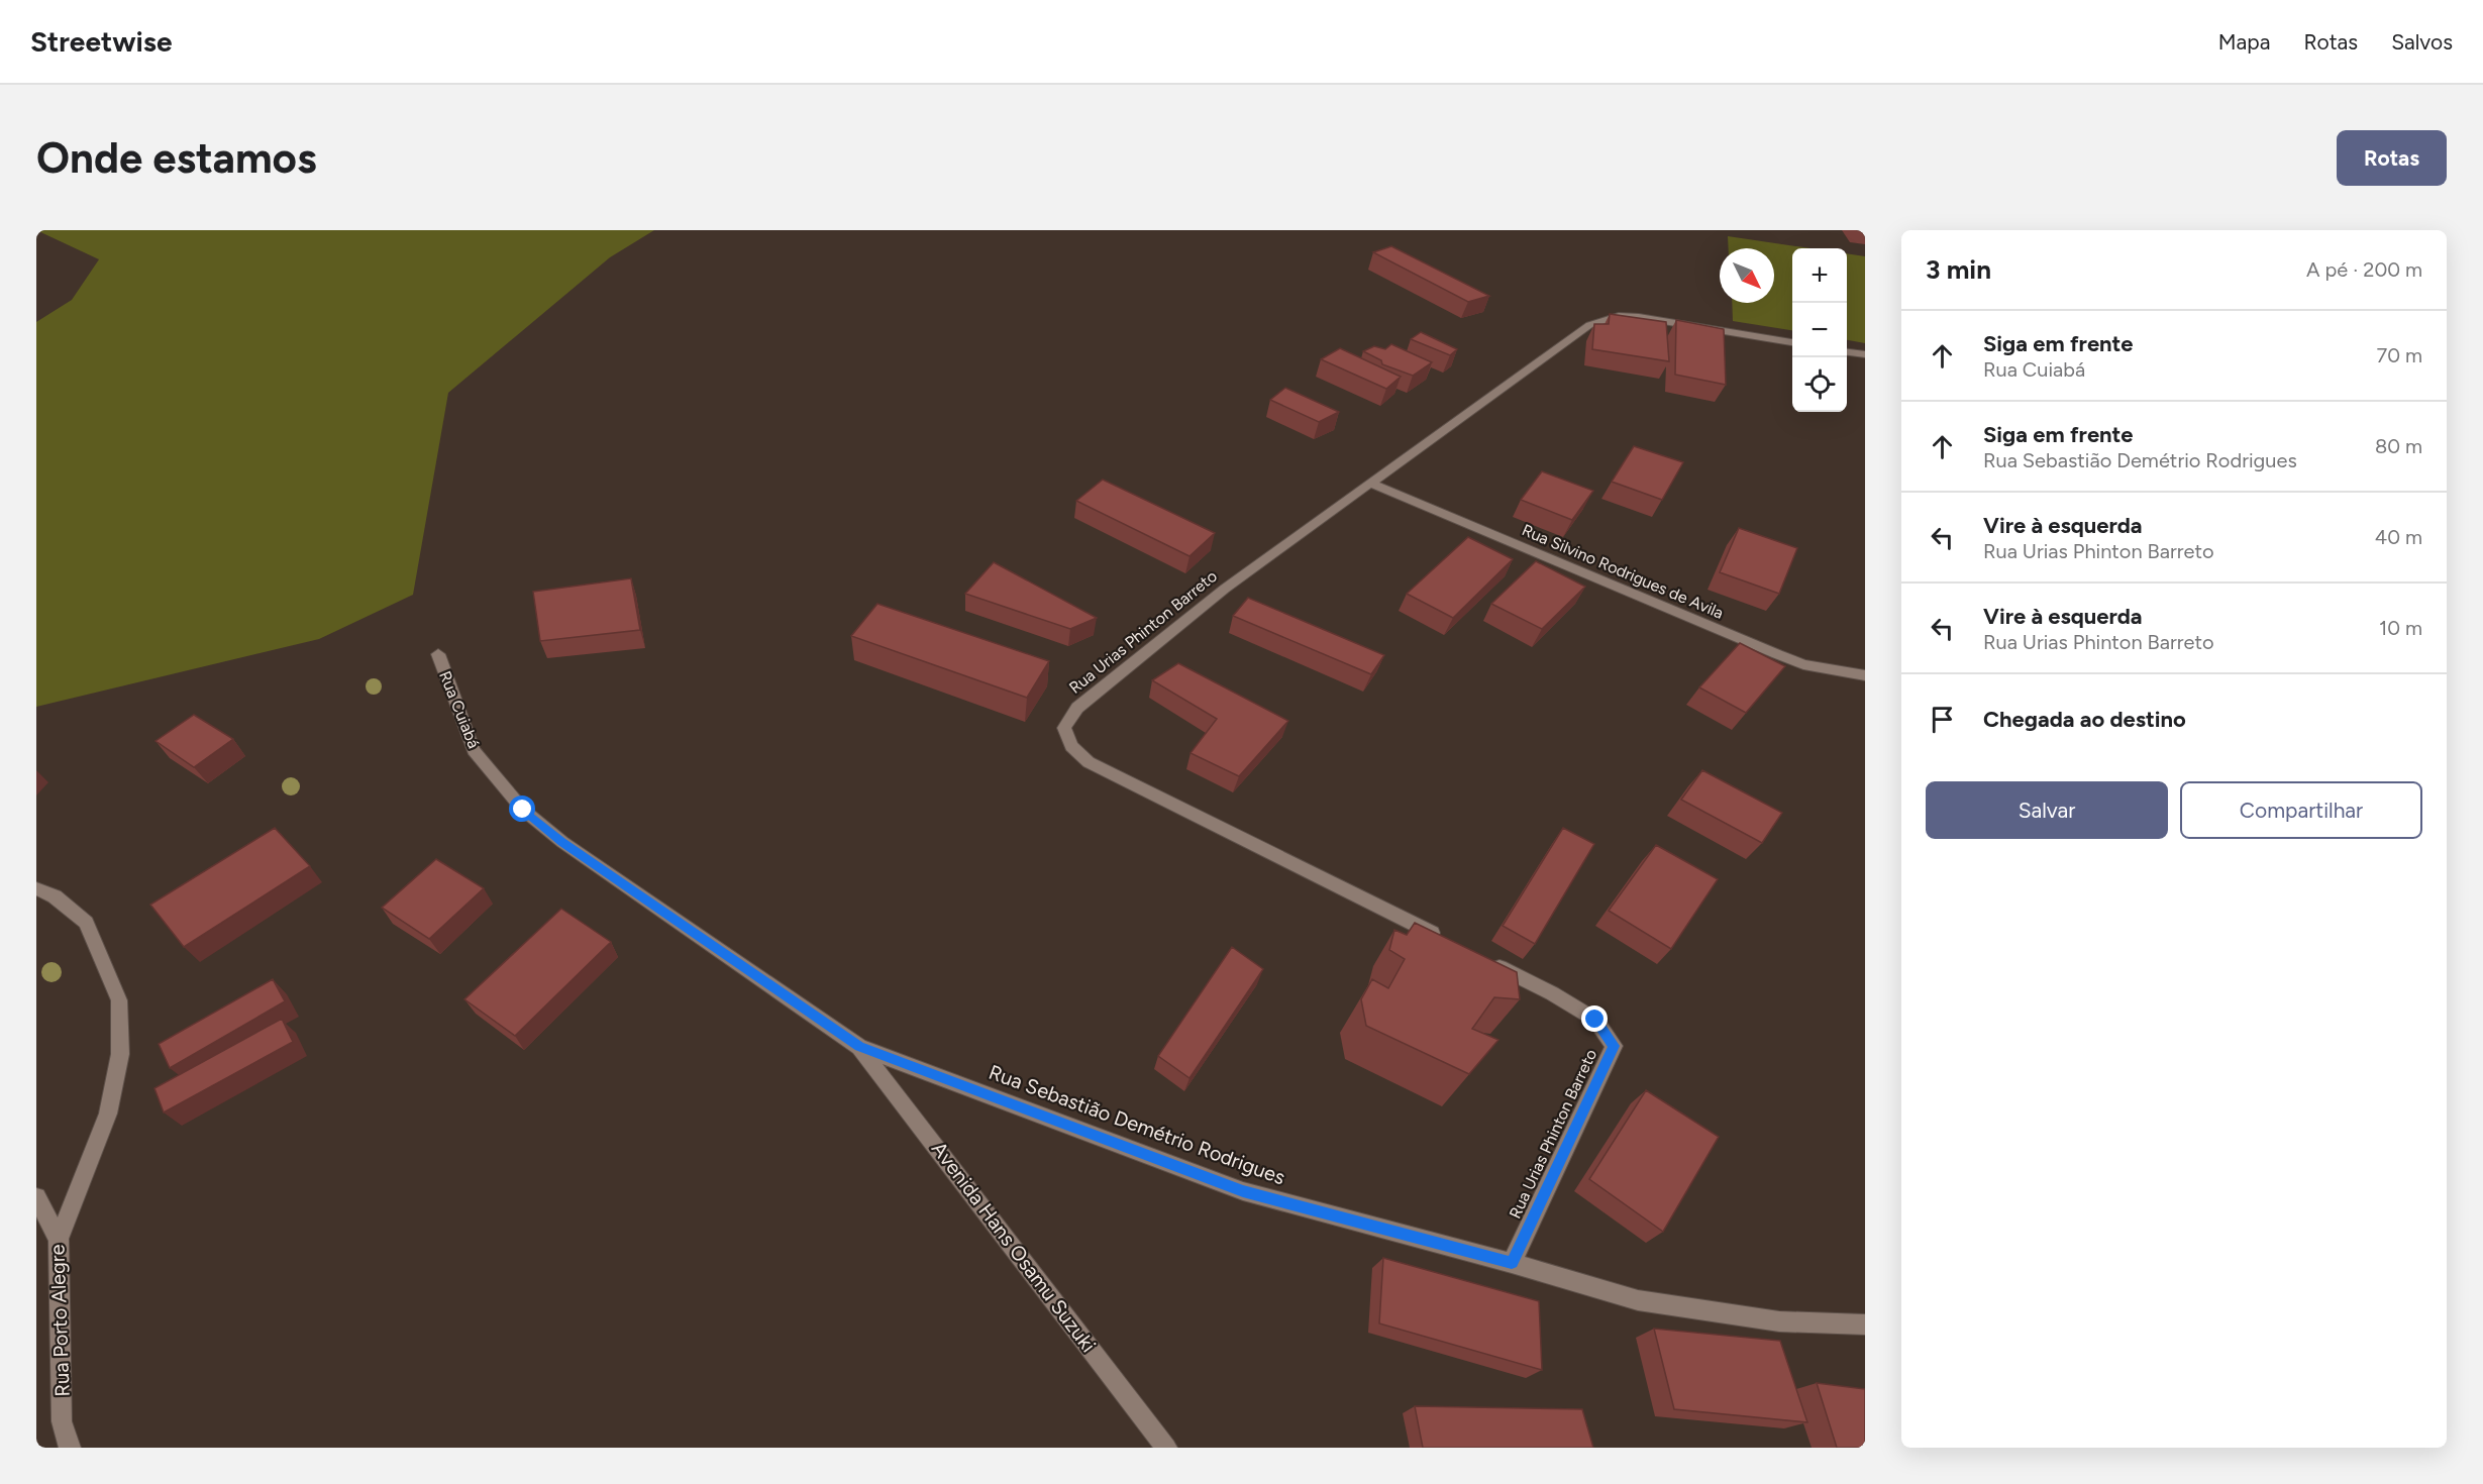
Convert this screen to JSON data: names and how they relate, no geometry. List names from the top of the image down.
{
  "streets": {
    "street": [
      "Rua Silvino Rodrigues de Avila",
      "Rua Urias Phinton Barreto",
      "Rua Cuiabá",
      "Rua Sebastião Demétrio Rodrigues",
      "Avenida Hans Osamu Suzuki",
      "Rua Porto Alegre"
    ]
  },
  "crossings": [
    ["Rua Silvino Rodrigues de Avila", "Rua Urias Phinton Barreto"],
    ["Rua Urias Phinton Barreto", "Rua Sebastião Demétrio Rodrigues"],
    ["Rua Cuiabá", "Rua Sebastião Demétrio Rodrigues"],
    ["Rua Cuiabá", "Avenida Hans Osamu Suzuki"],
    ["Rua Sebastião Demétrio Rodrigues", "Avenida Hans Osamu Suzuki"]
  ],
  "north": "bottom right",
  "page": {
    "header": "Streetwise",
    "nav": ["Mapa", "Rotas", "Salvos"],
    "buttons": [
      "Rotas",
      ["Salvar", "Compartilhar"]
    ],
    "title": "Onde estamos",
    "heading": ["3 min", "A pé · 200 m"],
    "map_buttons": ["+", "−"],
    "list": [
      ["Siga em frente", "Rua Cuiabá", "70 m"],
      ["Siga em frente", "Rua Sebastião Demétrio Rodrigues", "80 m"],
      ["Vire à esquerda", "Rua Urias Phinton Barreto", "40 m"],
      ["Vire à esquerda", "Rua Urias Phinton Barreto", "10 m"],
      "Chegada ao destino"
    ]
  }
}
